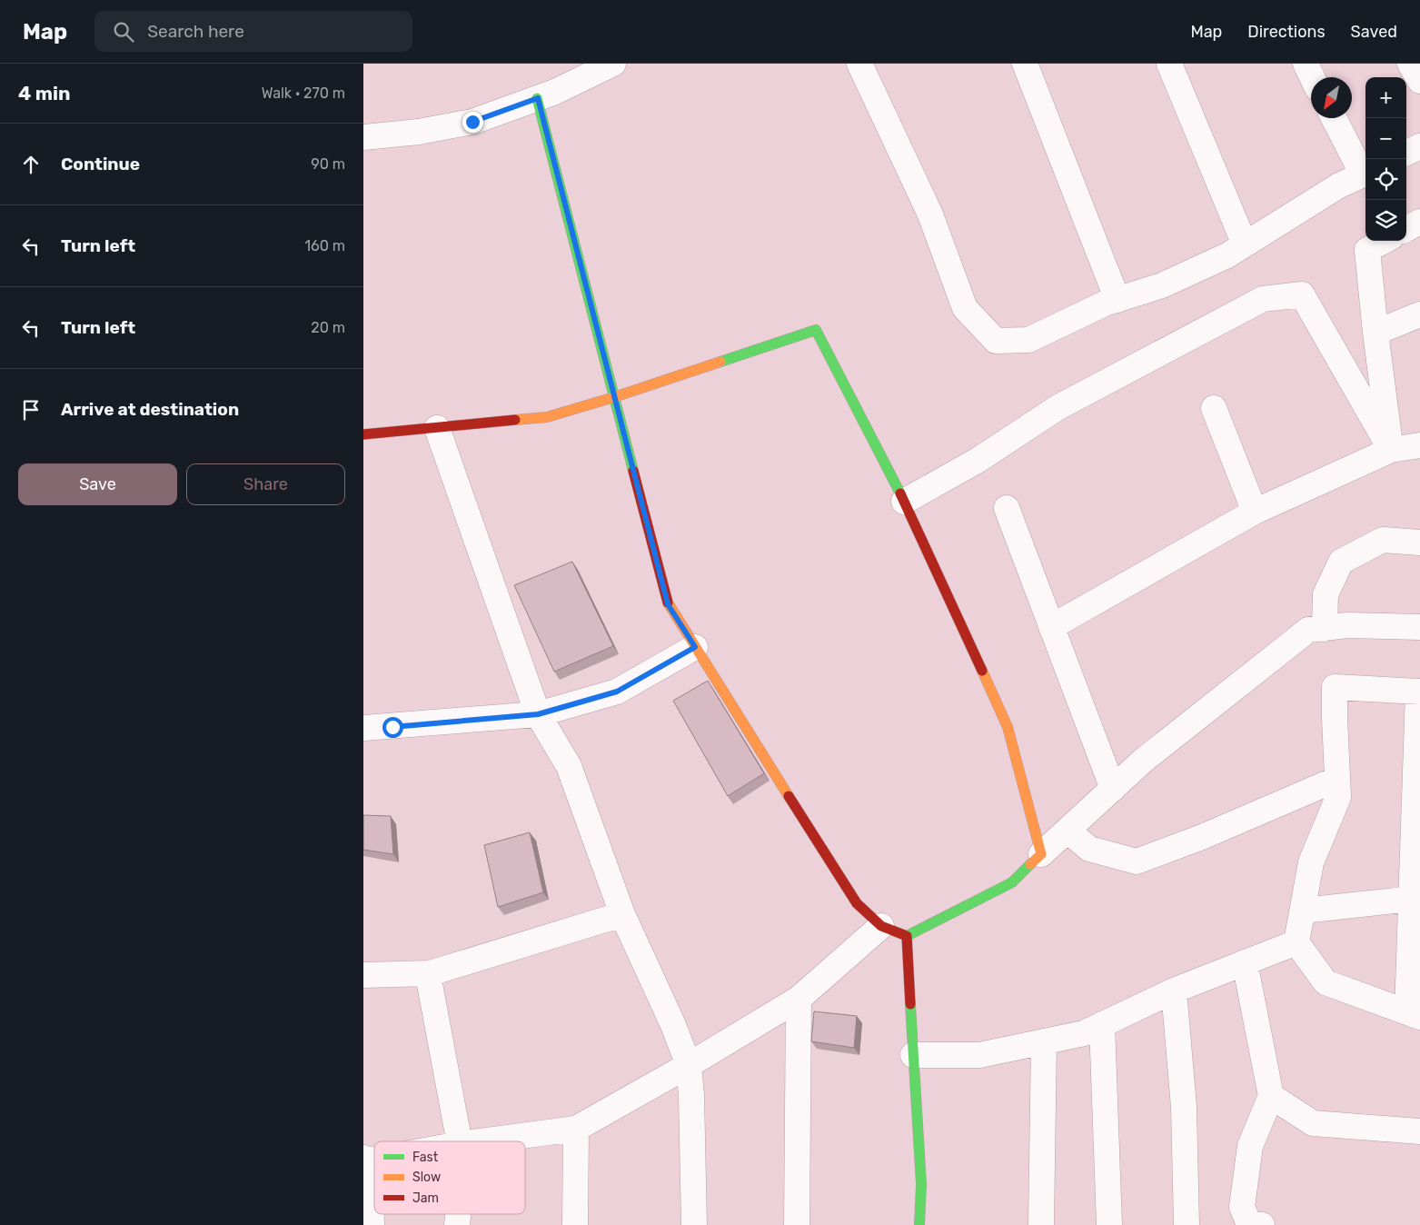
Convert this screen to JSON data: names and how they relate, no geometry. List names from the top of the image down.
{
  "legend": ["Fast", "Slow", "Jam"],
  "north": "bottom left",
  "page": {
    "header": "Map",
    "search": "Search here",
    "nav": ["Map", "Directions", "Saved"],
    "heading": ["4 min", "Walk · 270 m"],
    "map_buttons": ["+", "−"],
    "list": [
      ["Continue", "90 m"],
      ["Turn left", "160 m"],
      ["Turn left", "20 m"],
      "Arrive at destination"
    ],
    "buttons": ["Save", "Share"]
  }
}
